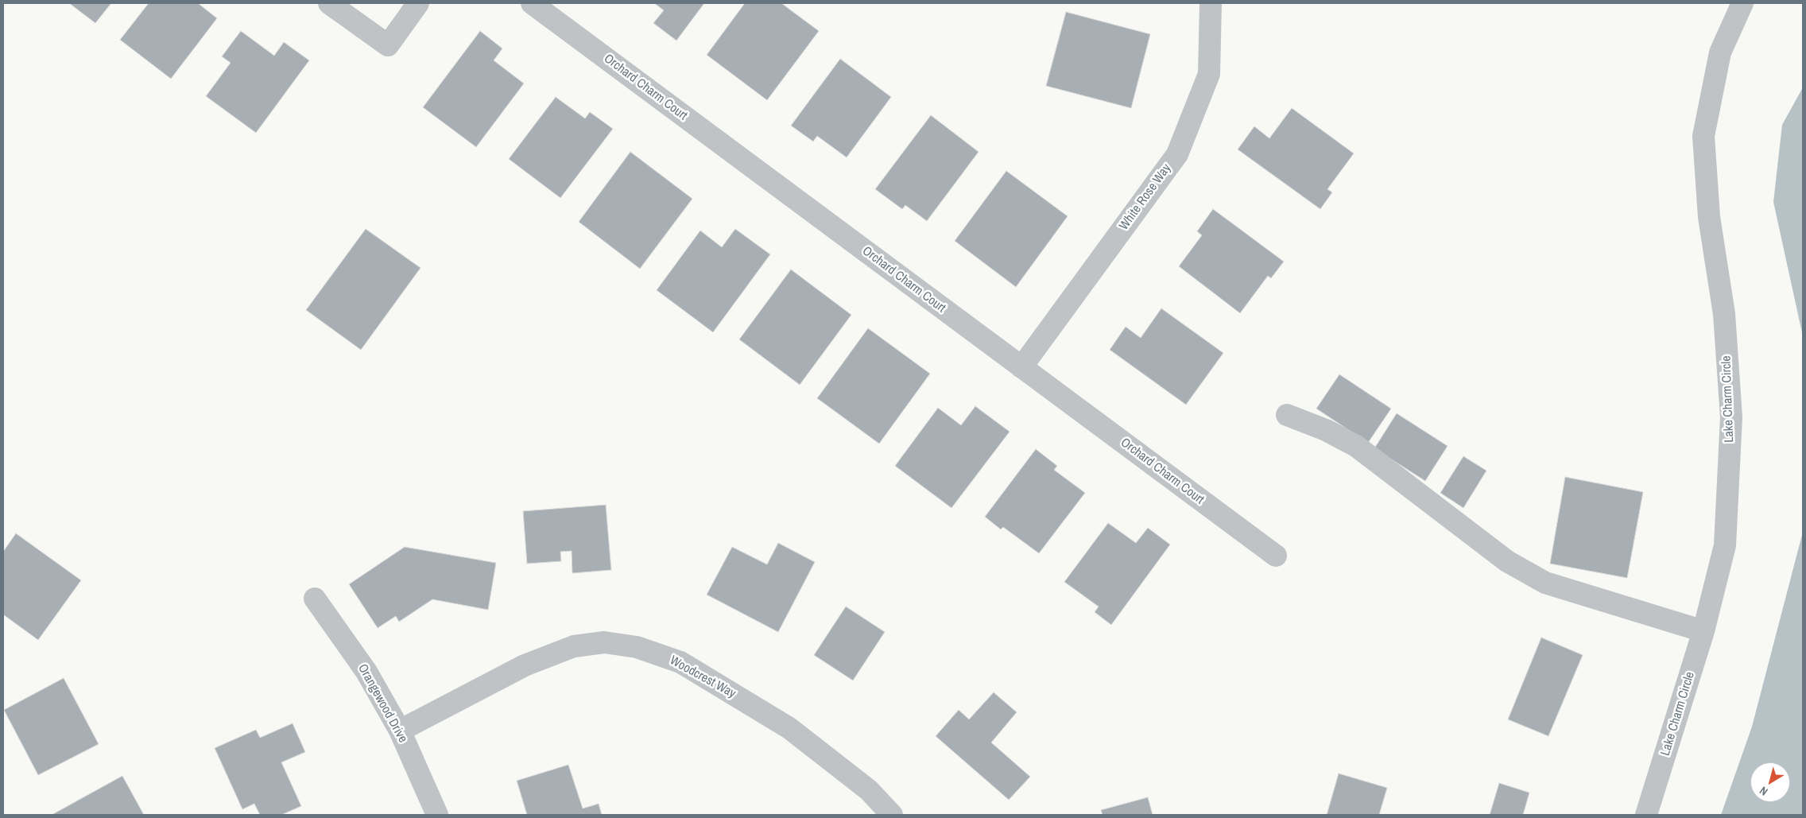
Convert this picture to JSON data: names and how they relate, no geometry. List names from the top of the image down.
{
  "streets": {
    "street": [
      "Orchard Charm Court",
      "White Rose Way",
      "Lake Charm Circle",
      "Woodcrest Way",
      "Orangewood Drive"
    ]
  },
  "crossings": [
    ["Orchard Charm Court", "White Rose Way"],
    ["Woodcrest Way", "Orangewood Drive"]
  ],
  "north": "bottom left"
}
